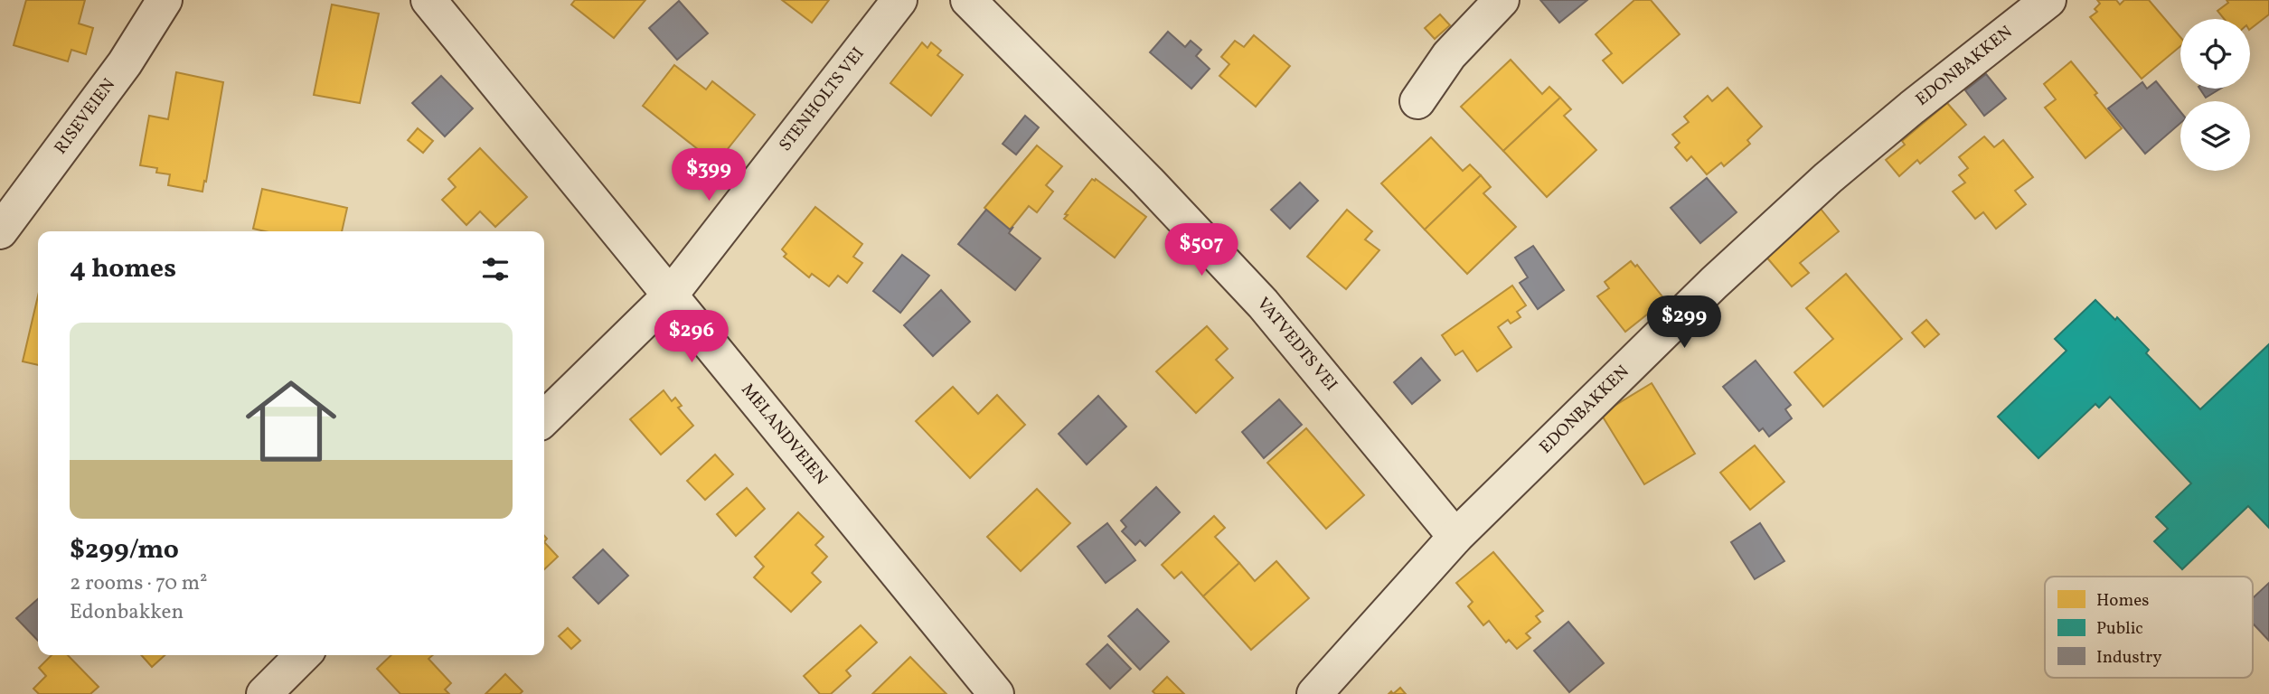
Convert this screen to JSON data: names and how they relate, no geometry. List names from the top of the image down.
{
  "streets": {
    "street": [
      "EDONBAKKEN",
      "STENHOLTS VEI",
      "RISEVEIEN",
      "VATVEDTS VEI",
      "MELANDVEIEN"
    ]
  },
  "crossings": [
    ["EDONBAKKEN", "VATVEDTS VEI"],
    ["STENHOLTS VEI", "MELANDVEIEN"]
  ],
  "legend": ["Homes", "Public", "Industry"],
  "page": {
    "price": [
      "$399",
      "$507",
      "$299",
      "$296"
    ],
    "heading": "4 homes",
    "list": [
      {
        "name": "$299/mo",
        "note": "2 rooms · 70 m² · Edonbakken"
      }
    ]
  }
}
